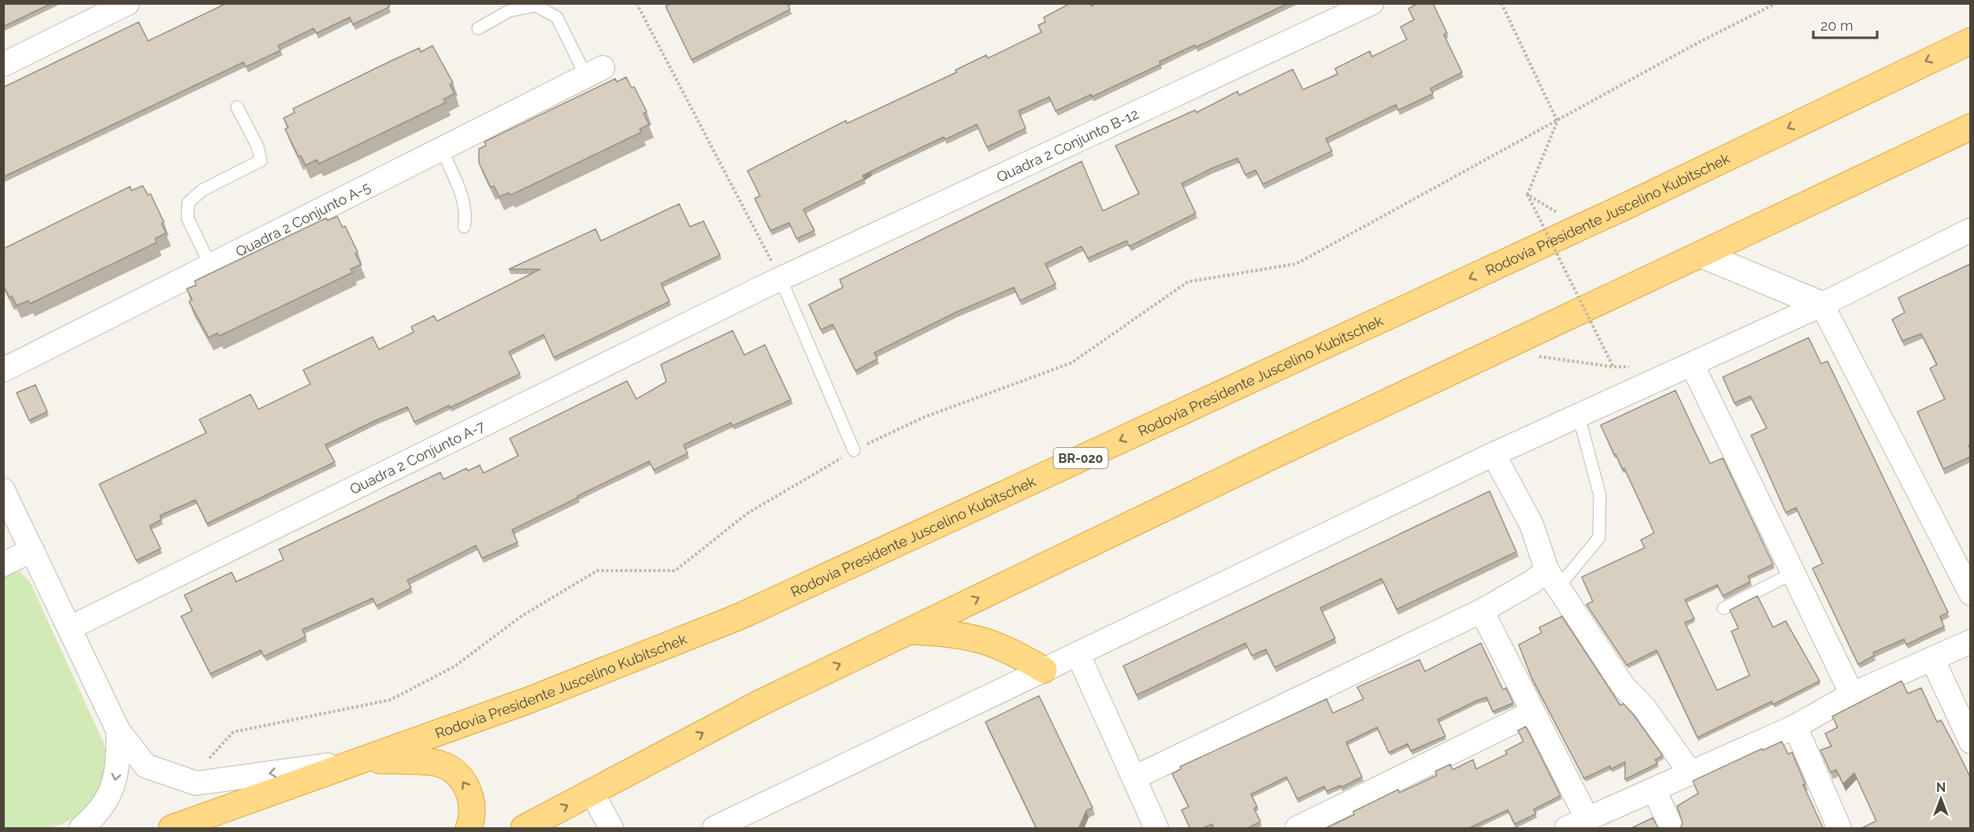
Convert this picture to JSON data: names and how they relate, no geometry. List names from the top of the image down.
{
  "streets": {
    "highway": ["Rodovia Presidente Juscelino Kubitschek", "BR-020"],
    "street": ["Quadra 2 Conjunto B-12", "Quadra 2 Conjunto A-5", "Quadra 2 Conjunto A-7"]
  },
  "crossings": [
    ["Quadra 2 Conjunto B-12", "Quadra 2 Conjunto A-7"]
  ],
  "scale_bar": "20 m",
  "north": "top"
}
